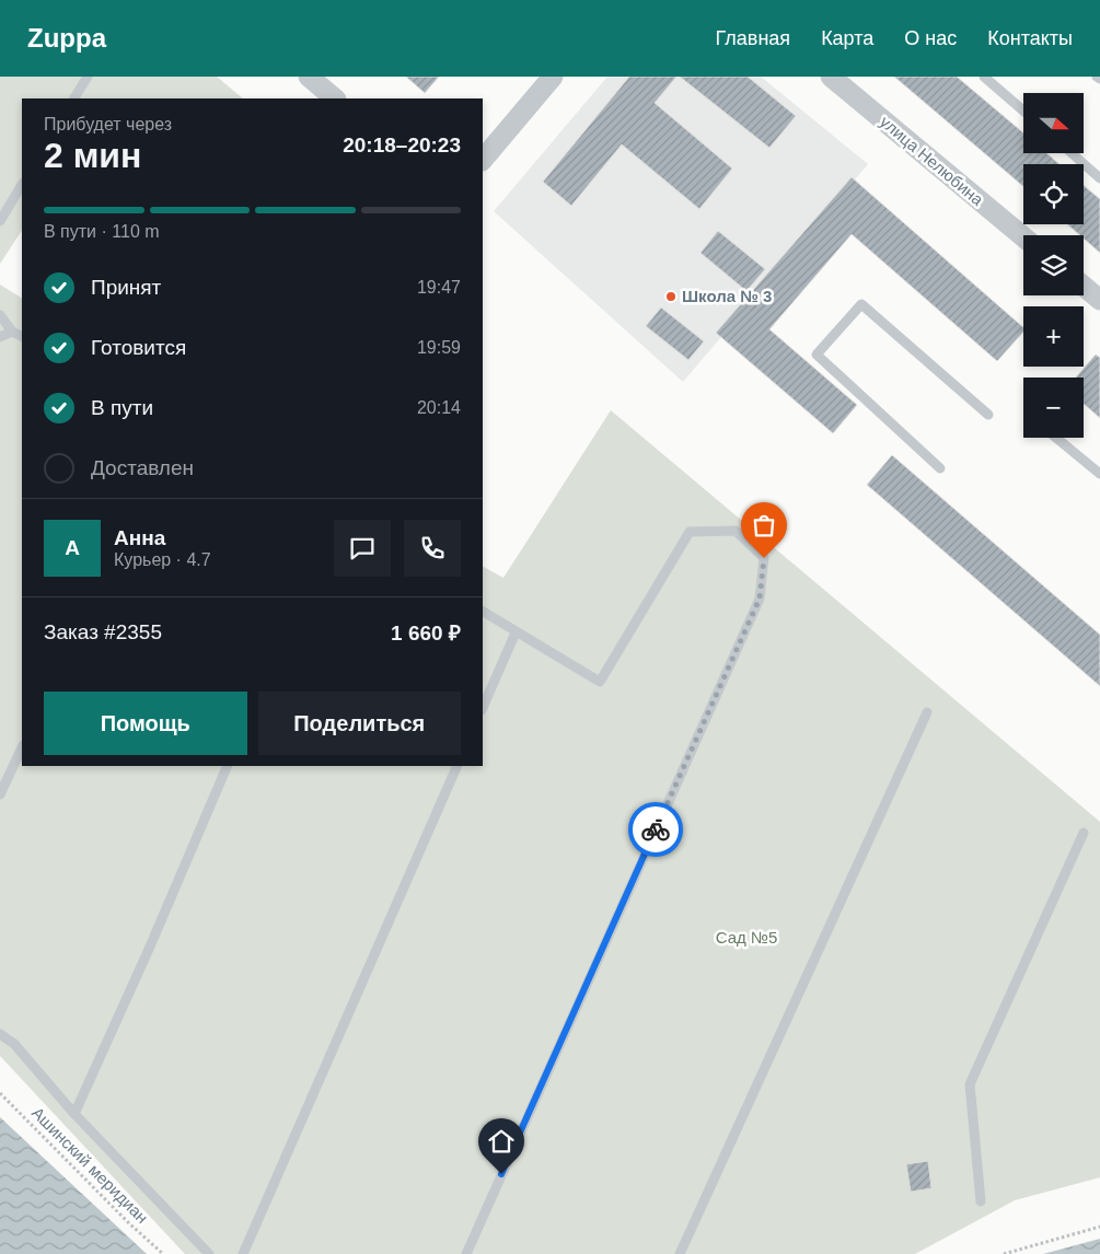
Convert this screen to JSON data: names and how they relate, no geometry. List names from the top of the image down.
{
  "streets": {
    "street": ["улица Нелюбина"],
    "path": ["Ашинский меридиан"]
  },
  "parks": ["Сад №5"],
  "places": ["Школа № 3"],
  "north": "right",
  "page": {
    "header": "Zuppa",
    "nav": [
      "Главная",
      "Карта",
      "О нас",
      "Контакты"
    ],
    "map_buttons": ["+", "−"],
    "heading": ["2 мин", "Прибудет через", "20:18–20:23"],
    "panel": [
      "Анна",
      "Курьер · 4.7",
      "Заказ #2355",
      "1 660 ₽"
    ],
    "bar": "В пути · 110 m",
    "list": [
      ["Принят", "19:47"],
      ["Готовится", "19:59"],
      ["В пути", "20:14"],
      "Доставлен"
    ],
    "round": "А",
    "buttons": ["Помощь", "Поделиться"]
  }
}
